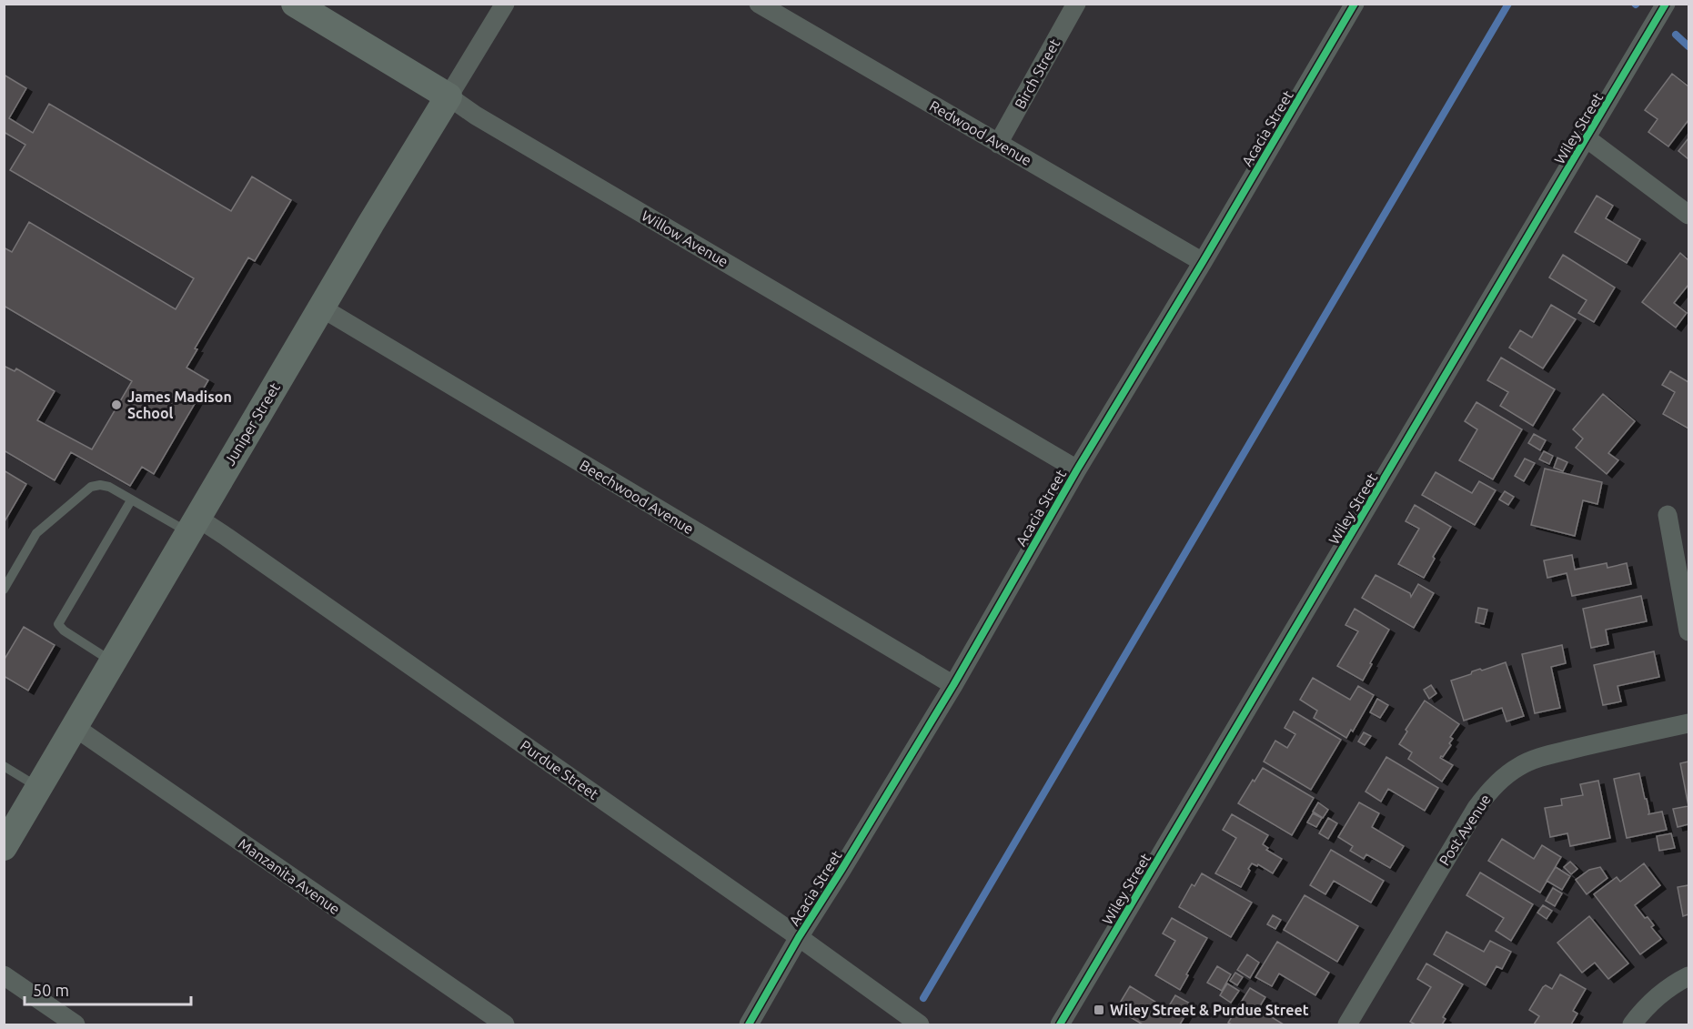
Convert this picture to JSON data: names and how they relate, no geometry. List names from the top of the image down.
{
  "streets": {
    "street": [
      "Birch Street",
      "Acacia Street",
      "Wiley Street",
      "Redwood Avenue",
      "Willow Avenue",
      "Juniper Street",
      "Beechwood Avenue",
      "Purdue Street",
      "Post Avenue",
      "Manzanita Avenue"
    ]
  },
  "crossings": [
    ["Birch Street", "Redwood Avenue"],
    ["Acacia Street", "Redwood Avenue"],
    ["Acacia Street", "Willow Avenue"],
    ["Acacia Street", "Beechwood Avenue"],
    ["Acacia Street", "Purdue Street"],
    ["Willow Avenue", "Juniper Street"],
    ["Juniper Street", "Beechwood Avenue"],
    ["Juniper Street", "Purdue Street"],
    ["Juniper Street", "Manzanita Avenue"]
  ],
  "places": {
    "other": ["James Madison School"],
    "transit": ["Wiley Street & Purdue Street"]
  },
  "scale_bar": "50 m"
}
